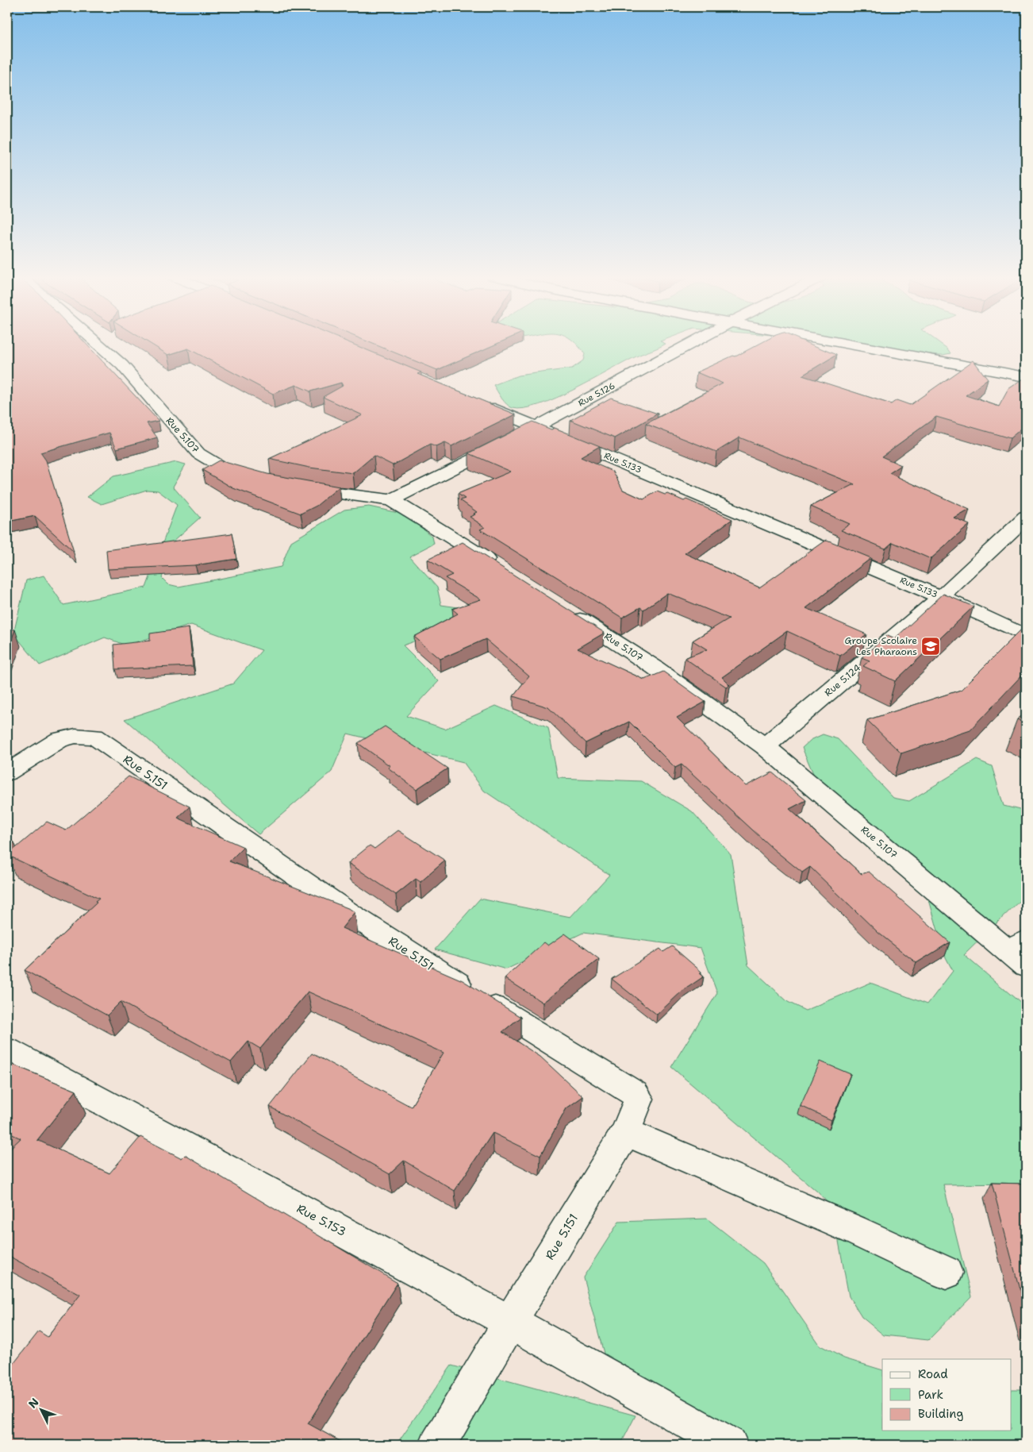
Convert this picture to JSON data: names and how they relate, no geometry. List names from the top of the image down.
{
  "streets": {
    "street": [
      "Rue 5.126",
      "Rue 5.107",
      "Rue 5.133",
      "Rue 5.124",
      "Rue 5.151",
      "Rue 5.153"
    ]
  },
  "crossings": [
    ["Rue 5.126", "Rue 5.133"],
    ["Rue 5.107", "Rue 5.124"],
    ["Rue 5.133", "Rue 5.124"],
    ["Rue 5.151", "Rue 5.153"]
  ],
  "places": {
    "school or university": ["Groupe Scolaire Les Pharaons"]
  },
  "legend": ["Road", "Park", "Building"],
  "north": "top left"
}
